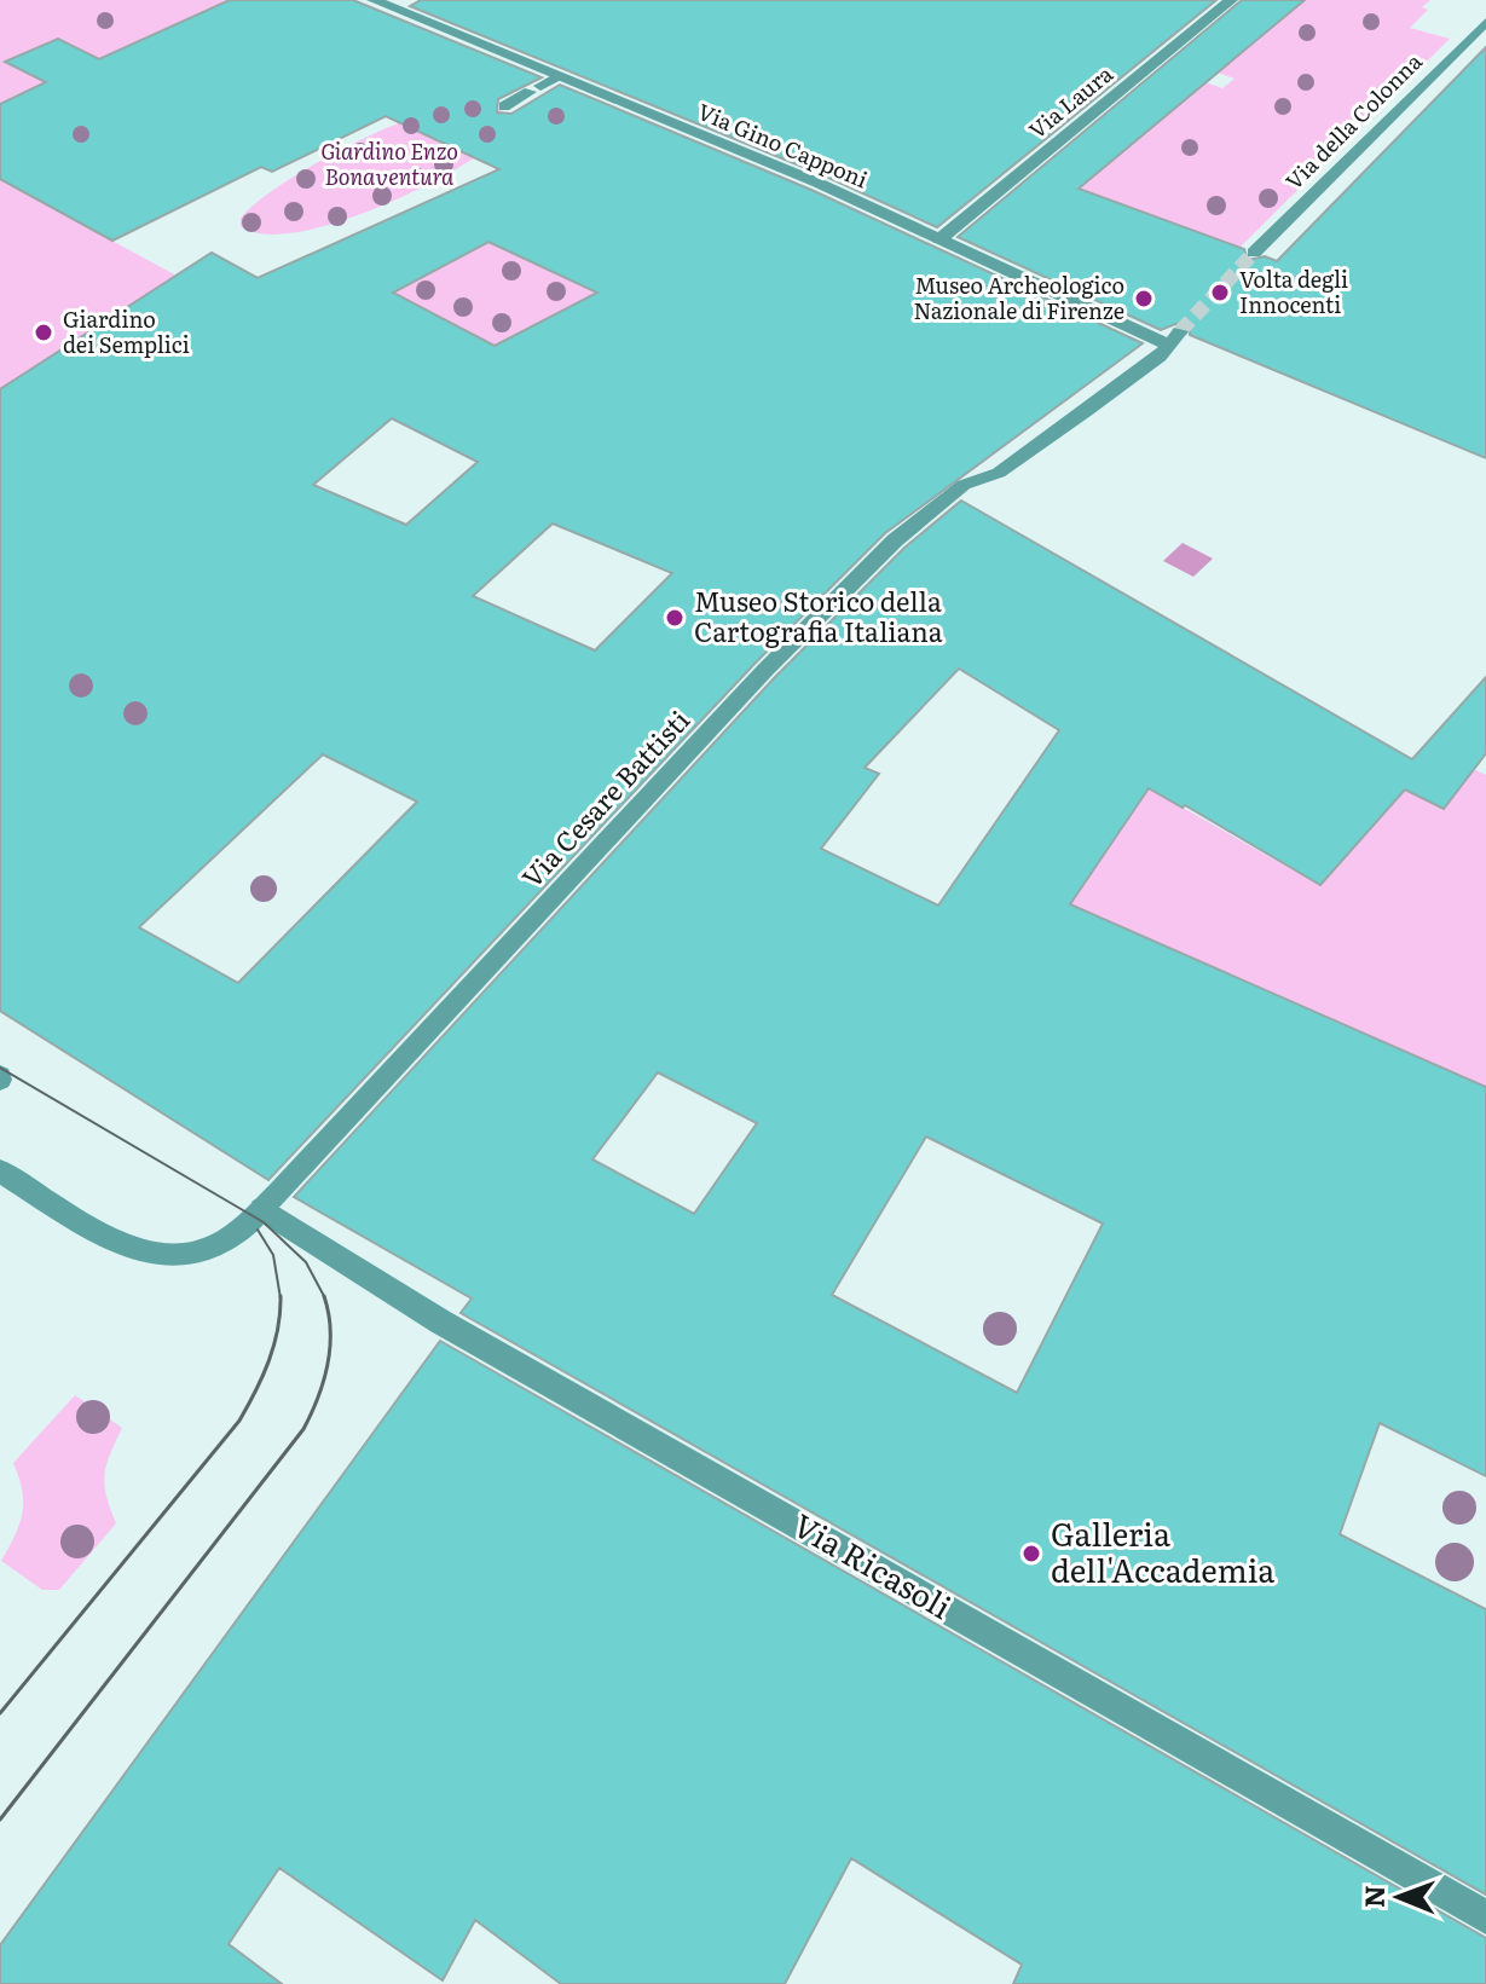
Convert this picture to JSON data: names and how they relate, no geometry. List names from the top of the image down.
{
  "streets": {
    "street": [
      "Via Laura",
      "Via della Colonna",
      "Via Gino Capponi",
      "Via Cesare Battisti",
      "Via Ricasoli"
    ]
  },
  "crossings": [
    ["Via Laura", "Via Gino Capponi"],
    ["Via Gino Capponi", "Via Cesare Battisti"],
    ["Via Cesare Battisti", "Via Ricasoli"]
  ],
  "parks": ["Giardino Enzo Bonaventura"],
  "places": [
    "Volta degli Innocenti",
    "Museo Archeologico Nazionale di Firenze",
    "Giardino dei Semplici",
    "Museo Storico della Cartografia Italiana",
    "Galleria dell'Accademia"
  ],
  "north": "left"
}
